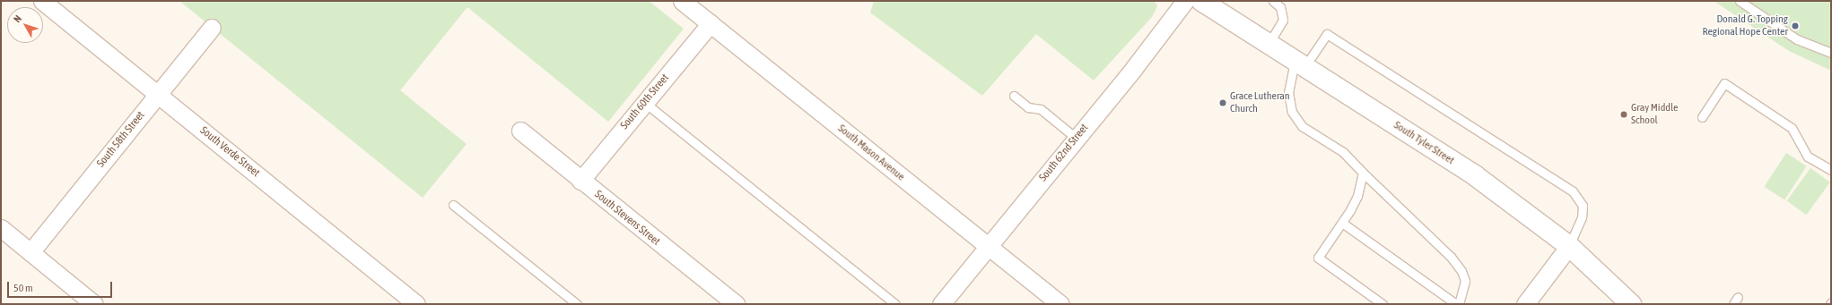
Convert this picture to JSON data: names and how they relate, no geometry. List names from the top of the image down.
{
  "streets": {
    "street": [
      "South 60th Street",
      "South 58th Street",
      "South Tyler Street",
      "South Verde Street",
      "South Mason Avenue",
      "South 62nd Street",
      "South Stevens Street"
    ]
  },
  "crossings": [
    ["South 60th Street", "South Mason Avenue"],
    ["South 60th Street", "South Stevens Street"],
    ["South 58th Street", "South Verde Street"],
    ["South Mason Avenue", "South 62nd Street"]
  ],
  "places": ["Donald G. Topping Regional Hope Center", "Grace Lutheran Church", "Gray Middle School"],
  "scale_bar": "50 m",
  "north": "top left"
}
